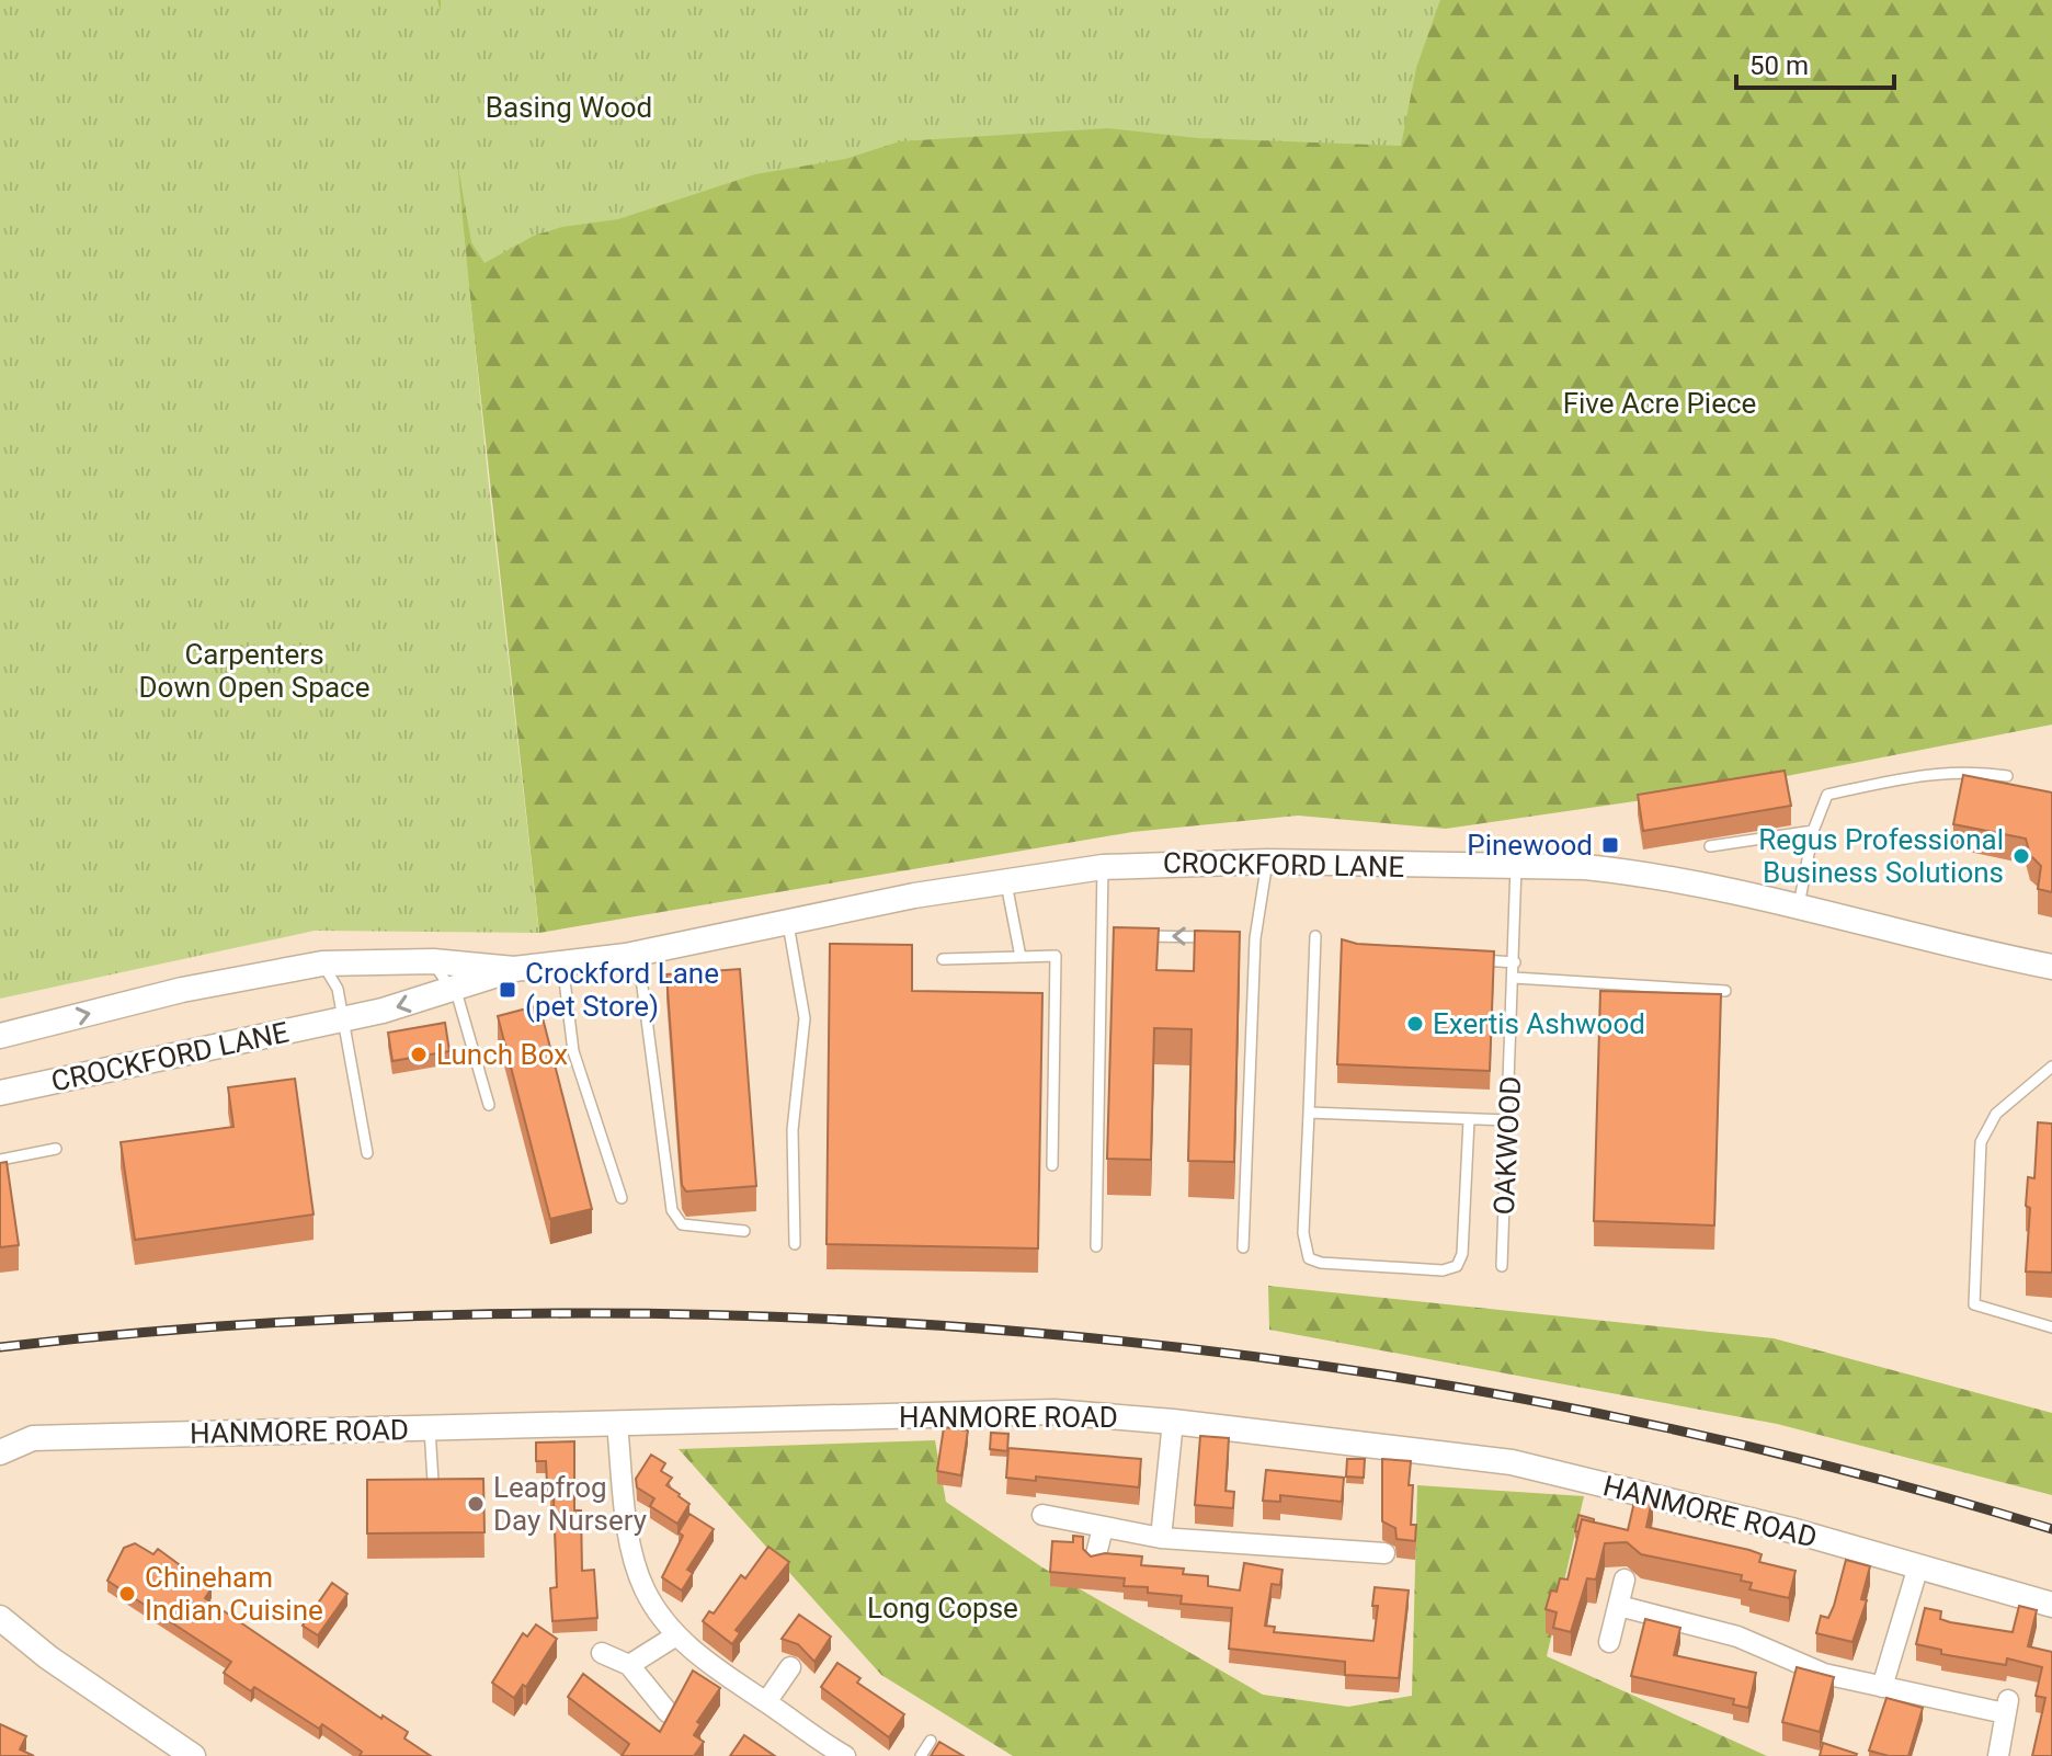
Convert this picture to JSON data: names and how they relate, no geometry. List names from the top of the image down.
{
  "streets": {
    "street": ["CROCKFORD LANE", "HANMORE ROAD"],
    "lane": ["OAKWOOD"]
  },
  "crossings": [
    ["CROCKFORD LANE", "OAKWOOD"]
  ],
  "parks": [
    "Basing Wood",
    "Five Acre Piece",
    "Carpenters Down Open Space",
    "Long Copse"
  ],
  "places": {
    "transit": ["Pinewood", "Crockford Lane (pet Store)"],
    "other": [
      "Regus Professional Business Solutions",
      "Exertis Ashwood",
      "Lunch Box",
      "Leapfrog Day Nursery",
      "Chineham Indian Cuisine"
    ]
  },
  "scale_bar": "50 m"
}
